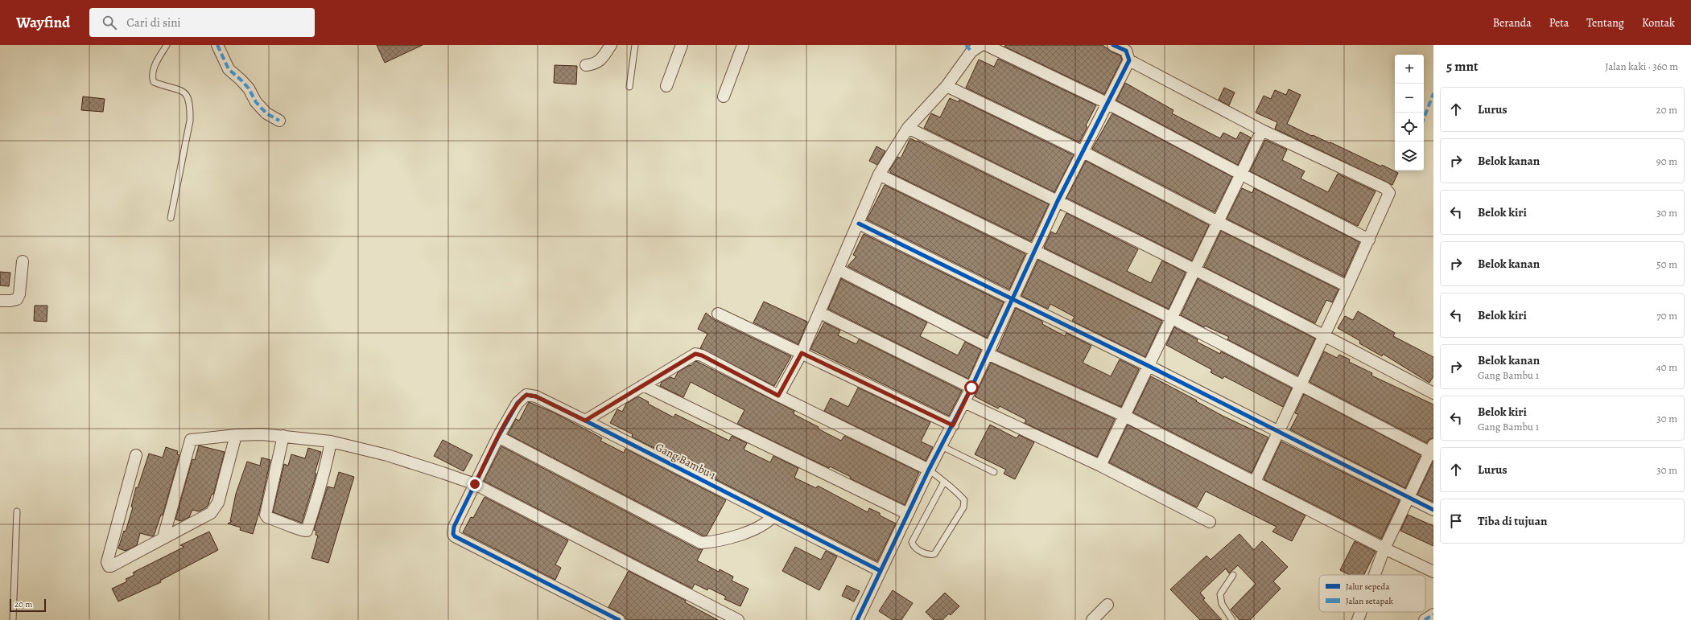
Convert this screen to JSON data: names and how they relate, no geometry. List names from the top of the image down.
{
  "streets": {
    "street": ["Gang Bambu 1"]
  },
  "legend": ["Jalur sepeda", "Jalan setapak"],
  "scale_bar": "20 m",
  "page": {
    "header": "Wayfind",
    "search": "Cari di sini",
    "nav": [
      "Beranda",
      "Peta",
      "Tentang",
      "Kontak"
    ],
    "heading": ["5 mnt", "Jalan kaki · 360 m"],
    "map_buttons": ["+", "−"],
    "list": [
      ["Lurus", "20 m"],
      ["Belok kanan", "90 m"],
      ["Belok kiri", "30 m"],
      ["Belok kanan", "50 m"],
      ["Belok kiri", "70 m"],
      ["Belok kanan", "Gang Bambu 1", "40 m"],
      ["Belok kiri", "Gang Bambu 1", "30 m"],
      ["Lurus", "30 m"],
      "Tiba di tujuan"
    ],
    "scale": "20 m"
  }
}
